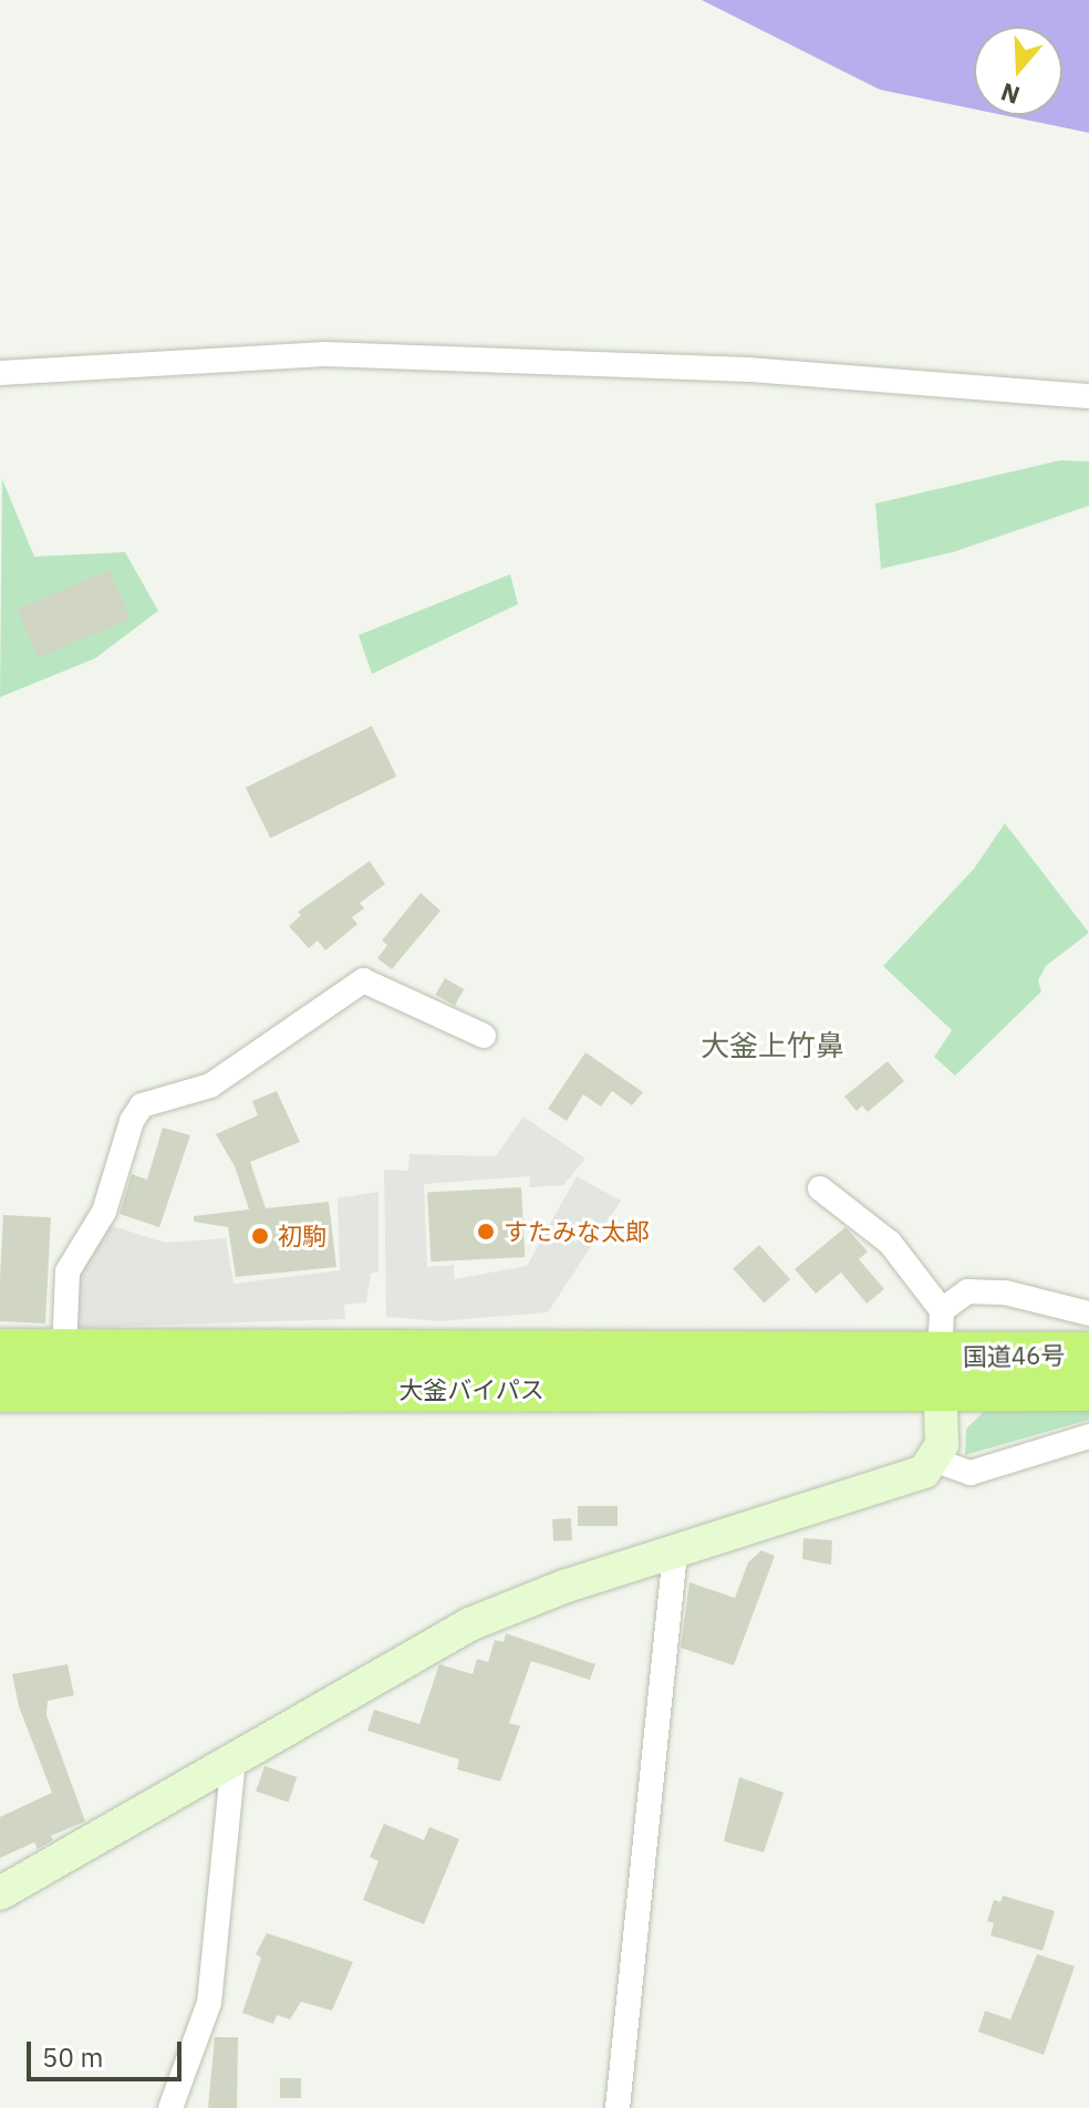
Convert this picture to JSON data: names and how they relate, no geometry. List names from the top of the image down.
{
  "streets": {
    "highway": ["国道46号", "大釜バイパス"]
  },
  "crossings": [
    ["国道46号", "大釜バイパス"]
  ],
  "districts": ["大釜上竹鼻"],
  "places": ["すたみな太郎", "初駒"],
  "scale_bar": "50 m",
  "north": "bottom"
}
